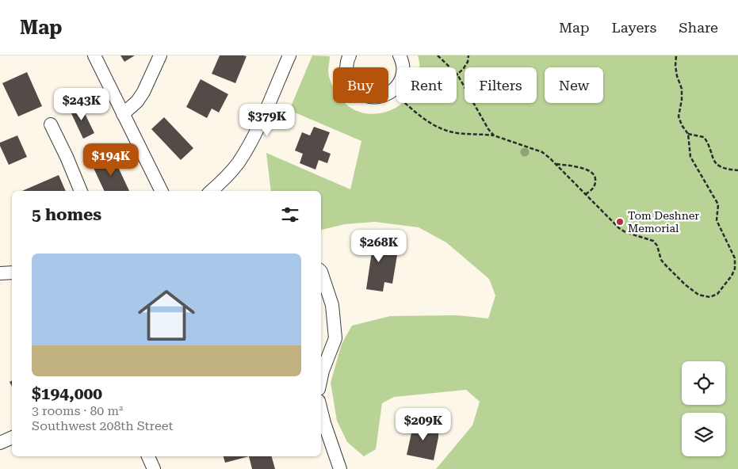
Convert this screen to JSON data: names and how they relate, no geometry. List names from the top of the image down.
{
  "places": ["Tom Deshner Memorial"],
  "page": {
    "header": "Map",
    "nav": ["Map", "Layers", "Share"],
    "chip": [
      "Buy",
      "Rent",
      "Filters",
      "New"
    ],
    "price": [
      "$243K",
      "$379K",
      "$194K",
      "$268K",
      "$209K"
    ],
    "heading": "5 homes",
    "list": [
      {
        "name": "$194,000",
        "note": "3 rooms · 80 m² · Southwest 208th Street"
      }
    ]
  }
}
